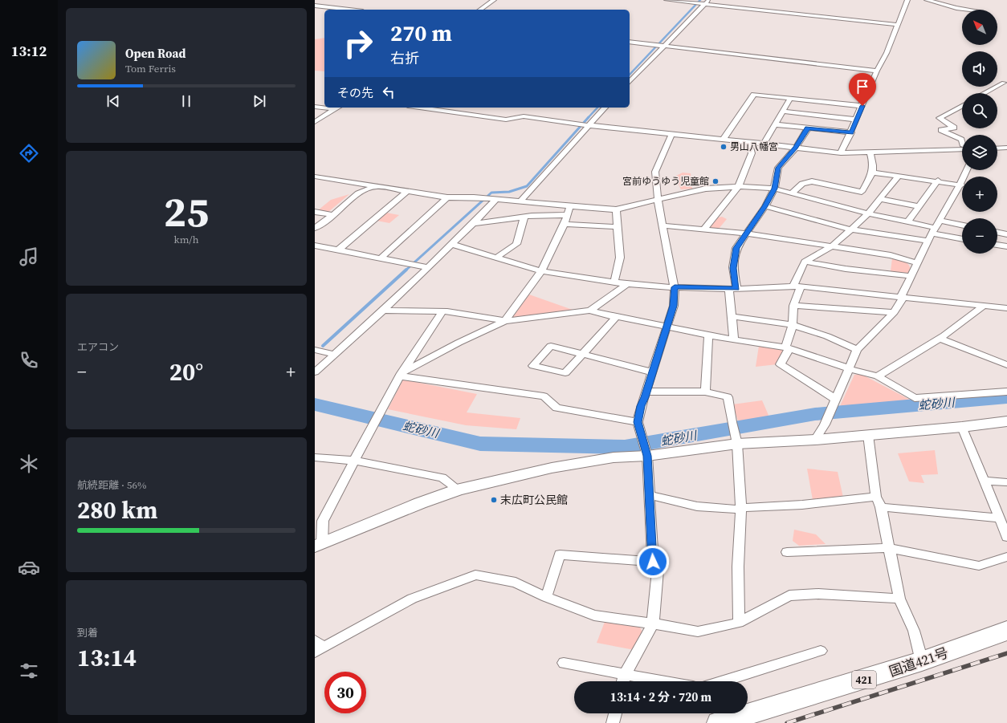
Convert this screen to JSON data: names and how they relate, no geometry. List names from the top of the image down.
{
  "streets": {
    "highway": ["国道421号", "421"]
  },
  "water": ["蛇砂川"],
  "places": ["男山八幡宮", "宮前ゆうゆう児童館", "末広町公民館"],
  "north": "top left",
  "page": {
    "tabs": "13:12",
    "map_buttons": ["+", "−"],
    "turn": ["270 m", "右折"],
    "song": ["Open Road", "Tom Ferris"],
    "then": "その先",
    "tile": [
      ["25", "km/h"],
      "エアコン",
      ["航続距離 · 56%", "280 km"],
      ["到着", "13:14"]
    ],
    "heat": ["−", "20°", "+"],
    "limit": "30",
    "trip": "13:14 · 2 分 · 720 m"
  }
}
